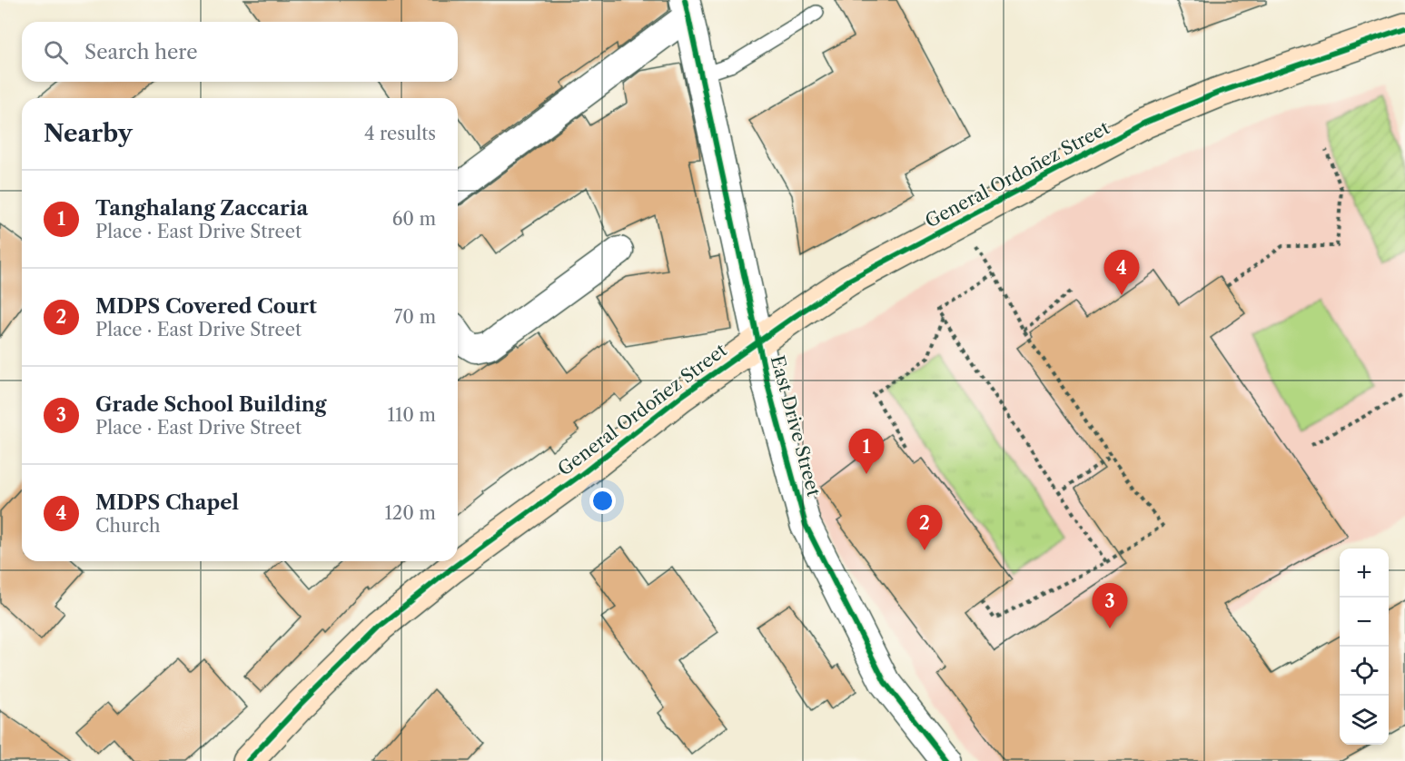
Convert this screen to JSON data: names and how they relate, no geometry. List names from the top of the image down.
{
  "streets": {
    "main road": ["General Ordoñez Street"],
    "street": ["East Drive Street"]
  },
  "crossings": [
    ["General Ordoñez Street", "East Drive Street"]
  ],
  "page": {
    "search": "Search here",
    "heading": ["Nearby", "4 results"],
    "list": [
      {
        "mark": "1",
        "name": "Tanghalang Zaccaria",
        "note": "Place · East Drive Street",
        "value": "60 m"
      },
      {
        "mark": "2",
        "name": "MDPS Covered Court",
        "note": "Place · East Drive Street",
        "value": "70 m"
      },
      {
        "mark": "3",
        "name": "Grade School Building",
        "note": "Place · East Drive Street",
        "value": "110 m"
      },
      {
        "mark": "4",
        "name": "MDPS Chapel",
        "note": "Church",
        "value": "120 m"
      }
    ],
    "pins": [
      "4",
      "1",
      "2",
      "3"
    ],
    "map_buttons": ["+", "−"]
  }
}
